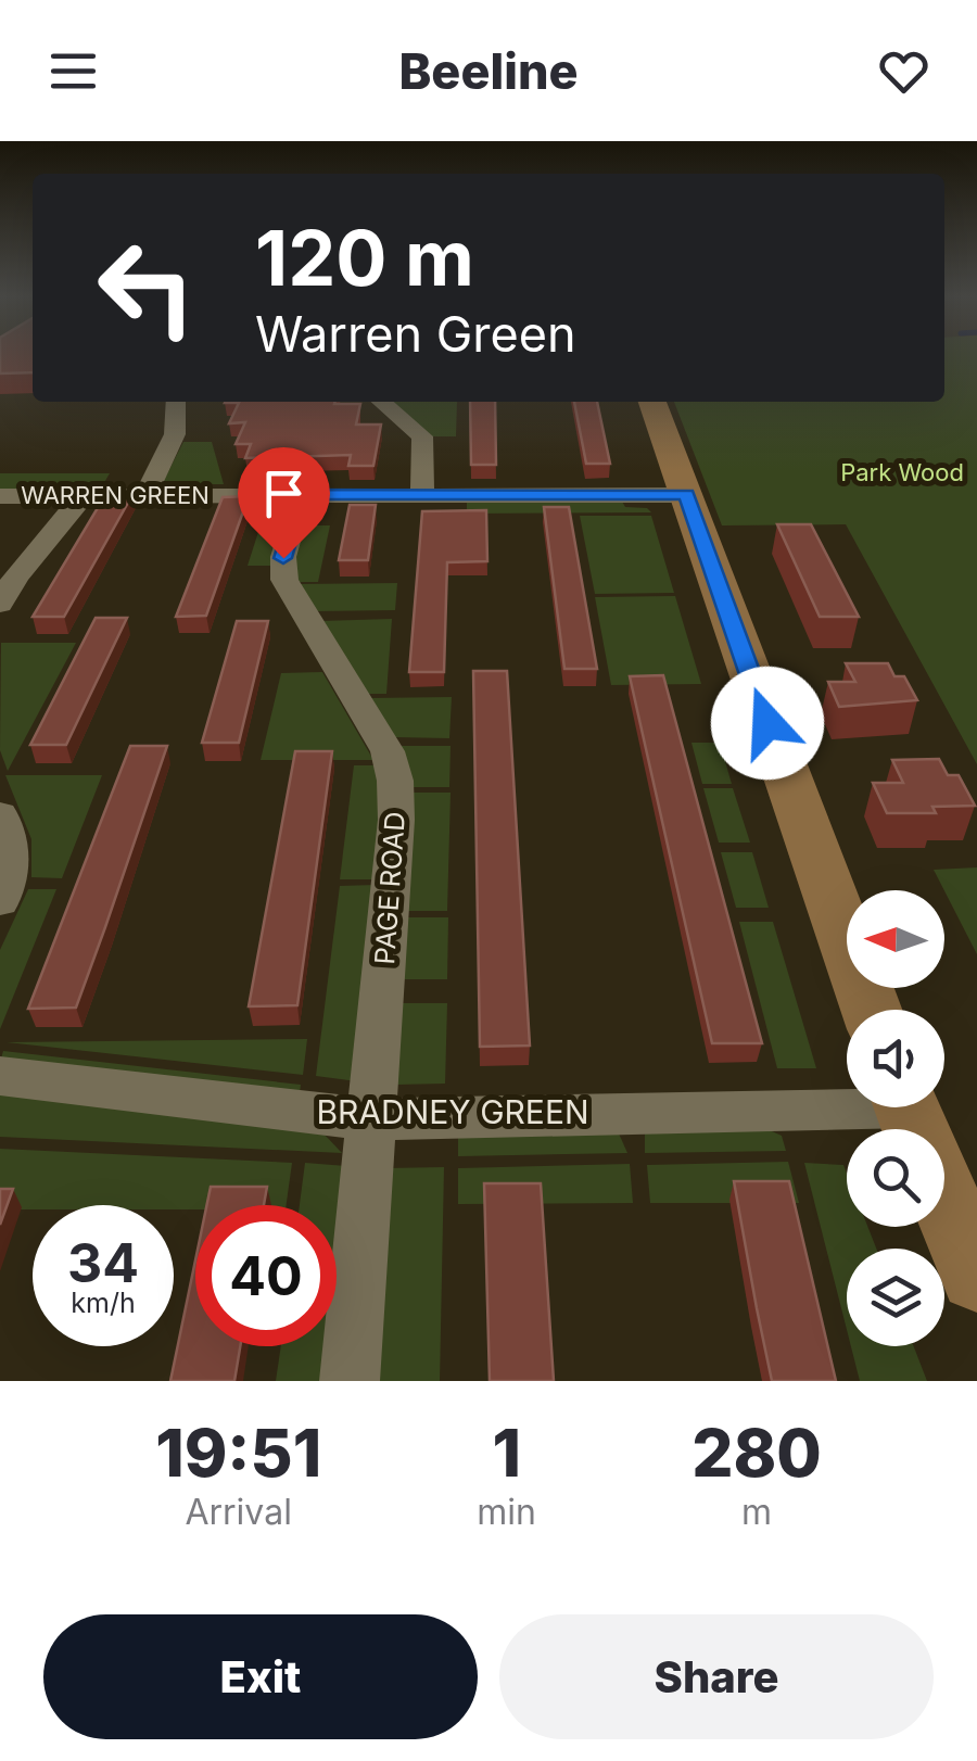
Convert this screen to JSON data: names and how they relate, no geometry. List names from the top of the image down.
{
  "streets": {
    "street": ["WARREN GREEN", "PAGE ROAD", "BRADNEY GREEN"]
  },
  "crossings": [
    ["WARREN GREEN", "PAGE ROAD"],
    ["PAGE ROAD", "BRADNEY GREEN"]
  ],
  "parks": ["Park Wood"],
  "north": "left",
  "page": {
    "header": "Beeline",
    "turn": ["120 m", "Warren Green"],
    "speed": "34 km/h",
    "limit": "40",
    "eta": [
      "19:51",
      "Arrival",
      "1",
      "min",
      "280",
      "m"
    ],
    "buttons": ["Exit", "Share"]
  }
}
